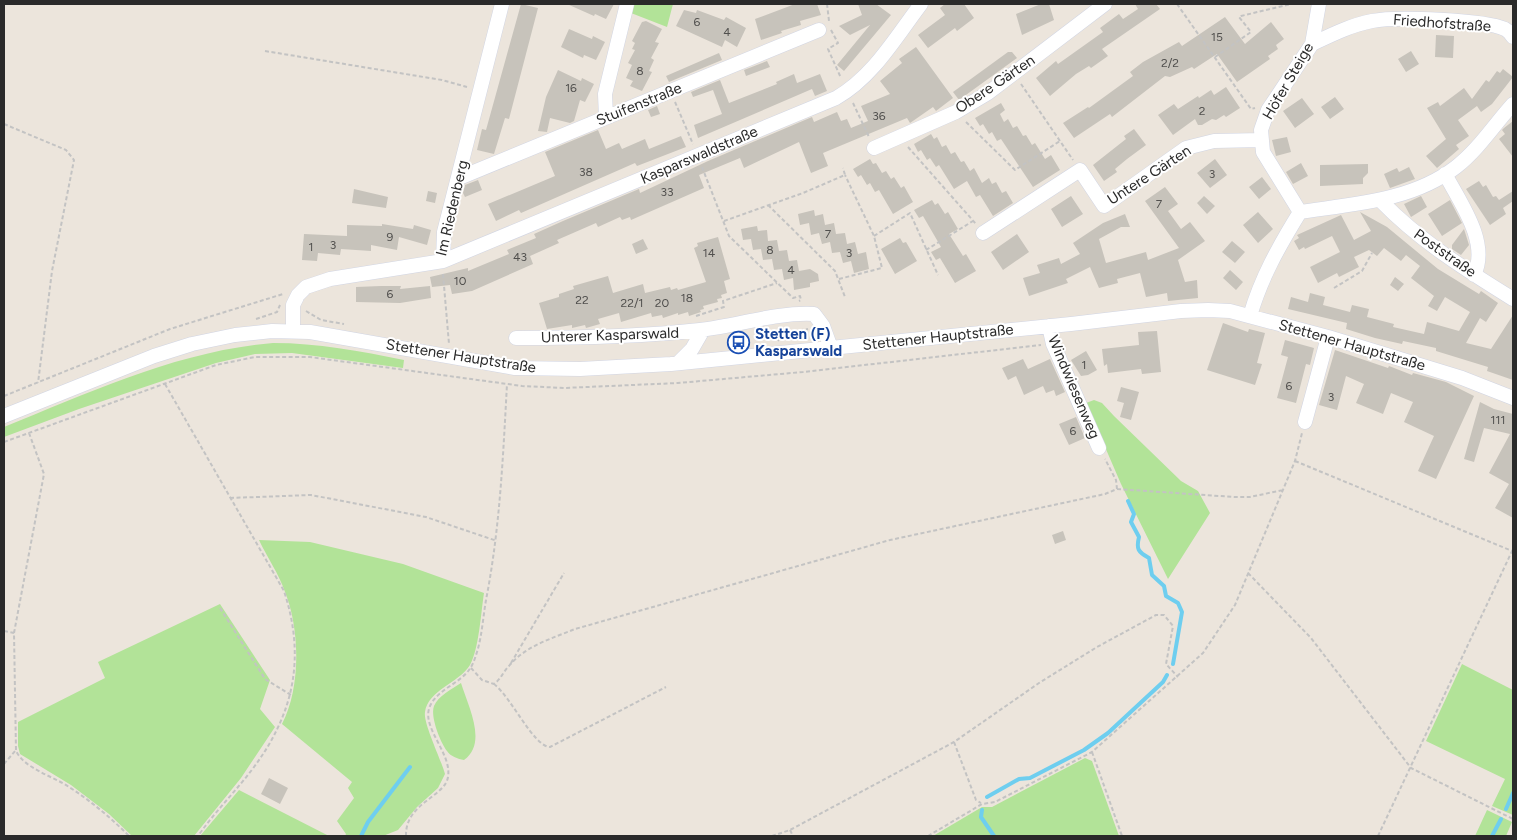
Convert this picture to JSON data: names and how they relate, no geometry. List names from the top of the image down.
{
  "streets": {
    "street": [
      "Friedhofstraße",
      "Höfer Steige",
      "Obere Gärten",
      "Stuifenstraße",
      "Kasparswaldstraße",
      "Untere Gärten",
      "Im Riedenberg",
      "Poststraße",
      "Unterer Kasparswald",
      "Stettener Hauptstraße",
      "Windwiesenweg"
    ]
  },
  "crossings": [
    ["Friedhofstraße", "Höfer Steige"],
    ["Höfer Steige", "Untere Gärten"],
    ["Stuifenstraße", "Im Riedenberg"],
    ["Kasparswaldstraße", "Im Riedenberg"],
    ["Unterer Kasparswald", "Stettener Hauptstraße"],
    ["Stettener Hauptstraße", "Windwiesenweg"]
  ],
  "places": {
    "bus stop": ["Stetten (F) Kasparswald"]
  },
  "house_numbers": [
    "6",
    "4",
    "15",
    "2/2",
    "8",
    "16",
    "2",
    "36",
    "38",
    "3",
    "33",
    "7",
    "7",
    "9",
    "3",
    "1",
    "8",
    "14",
    "3",
    "43",
    "4",
    "10",
    "6",
    "18",
    "22",
    "22/1",
    "20",
    "1",
    "6",
    "3",
    "111",
    "6"
  ]
}
